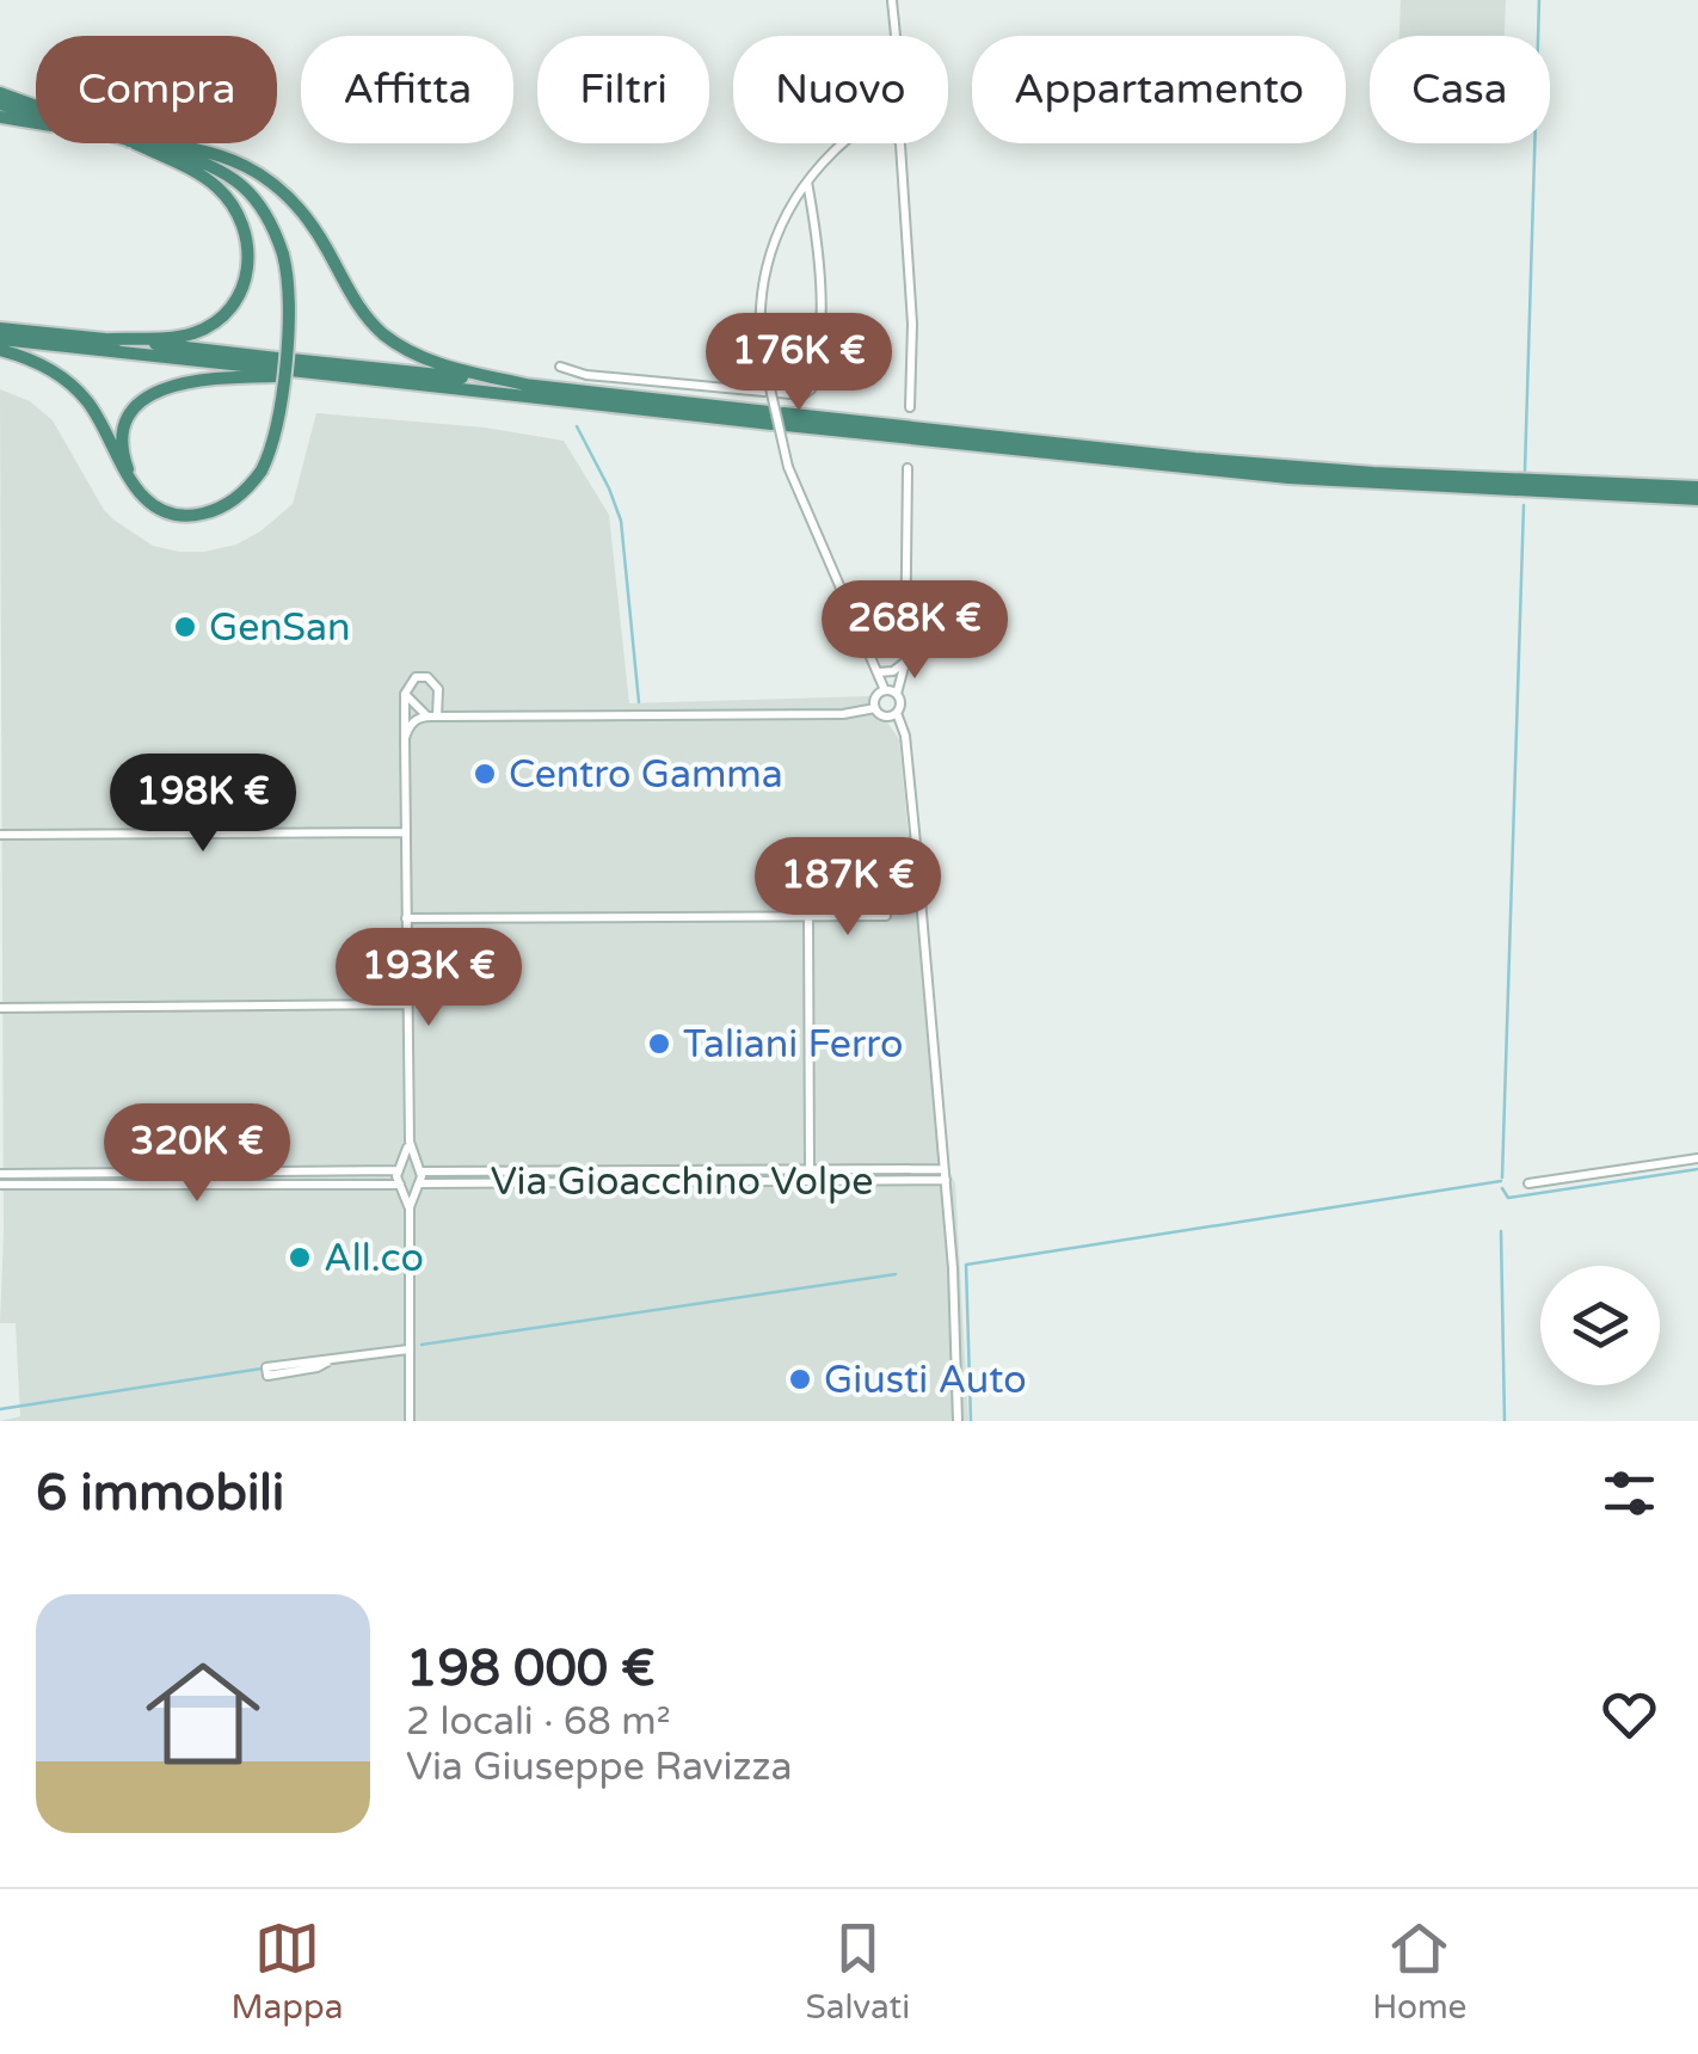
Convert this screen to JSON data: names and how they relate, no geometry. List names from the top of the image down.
{
  "streets": {
    "street": ["Via Gioacchino Volpe"]
  },
  "places": [
    "GenSan",
    "Centro Gamma",
    "Taliani Ferro",
    "All.co",
    "Giusti Auto"
  ],
  "page": {
    "chip": [
      "Compra",
      "Affitta",
      "Filtri",
      "Nuovo",
      "Appartamento",
      "Casa"
    ],
    "price": [
      "176K €",
      "268K €",
      "198K €",
      "187K €",
      "193K €",
      "320K €"
    ],
    "heading": "6 immobili",
    "list": [
      {
        "name": "198 000 €",
        "note": "2 locali · 68 m² · Via Giuseppe Ravizza"
      }
    ],
    "tabs": ["Mappa", "Salvati", "Home"]
  }
}
